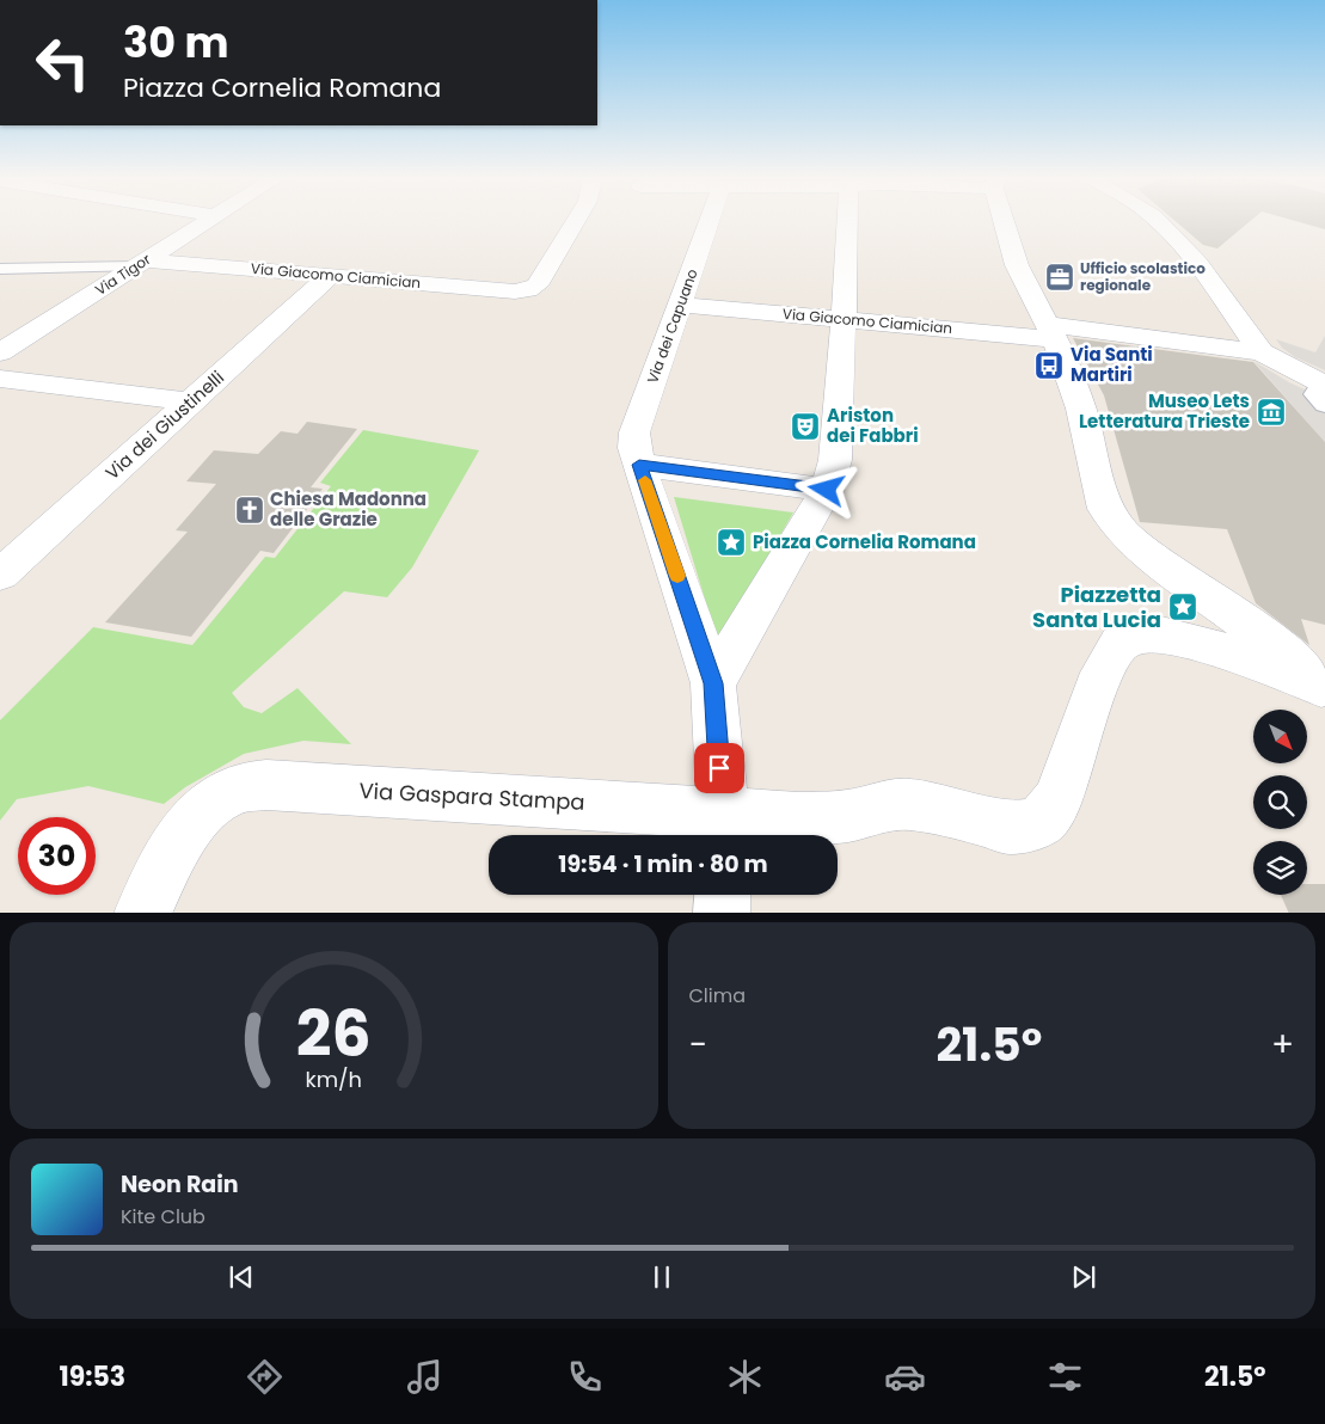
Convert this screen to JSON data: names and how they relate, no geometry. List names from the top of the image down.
{
  "streets": {
    "street": [
      "Via Tigor",
      "Via Giacomo Ciamician",
      "Via dei Capuano",
      "Via dei Giustinelli",
      "Via Gaspara Stampa"
    ]
  },
  "crossings": [
    ["Via Tigor", "Via Giacomo Ciamician"],
    ["Via Giacomo Ciamician", "Via dei Capuano"],
    ["Via Giacomo Ciamician", "Via dei Giustinelli"]
  ],
  "places": {
    "office": ["Ufficio scolastico regionale"],
    "bus stop": ["Via Santi Martiri"],
    "museum": ["Museo Lets Letteratura Trieste"],
    "theatre": ["Ariston dei Fabbri"],
    "church": ["Chiesa Madonna delle Grazie"],
    "place": ["Piazza Cornelia Romana", "Piazzetta Santa Lucia"]
  },
  "north": "bottom right",
  "page": {
    "turn": ["30 m", "Piazza Cornelia Romana"],
    "limit": "30",
    "trip": "19:54 · 1 min · 80 m",
    "tile": "Clima",
    "heat": ["−", "21.5°", "+"],
    "song": ["Neon Rain", "Kite Club"],
    "tabs": ["19:53", "21.5°"],
    "gauge": ["26", "km/h"]
  }
}
